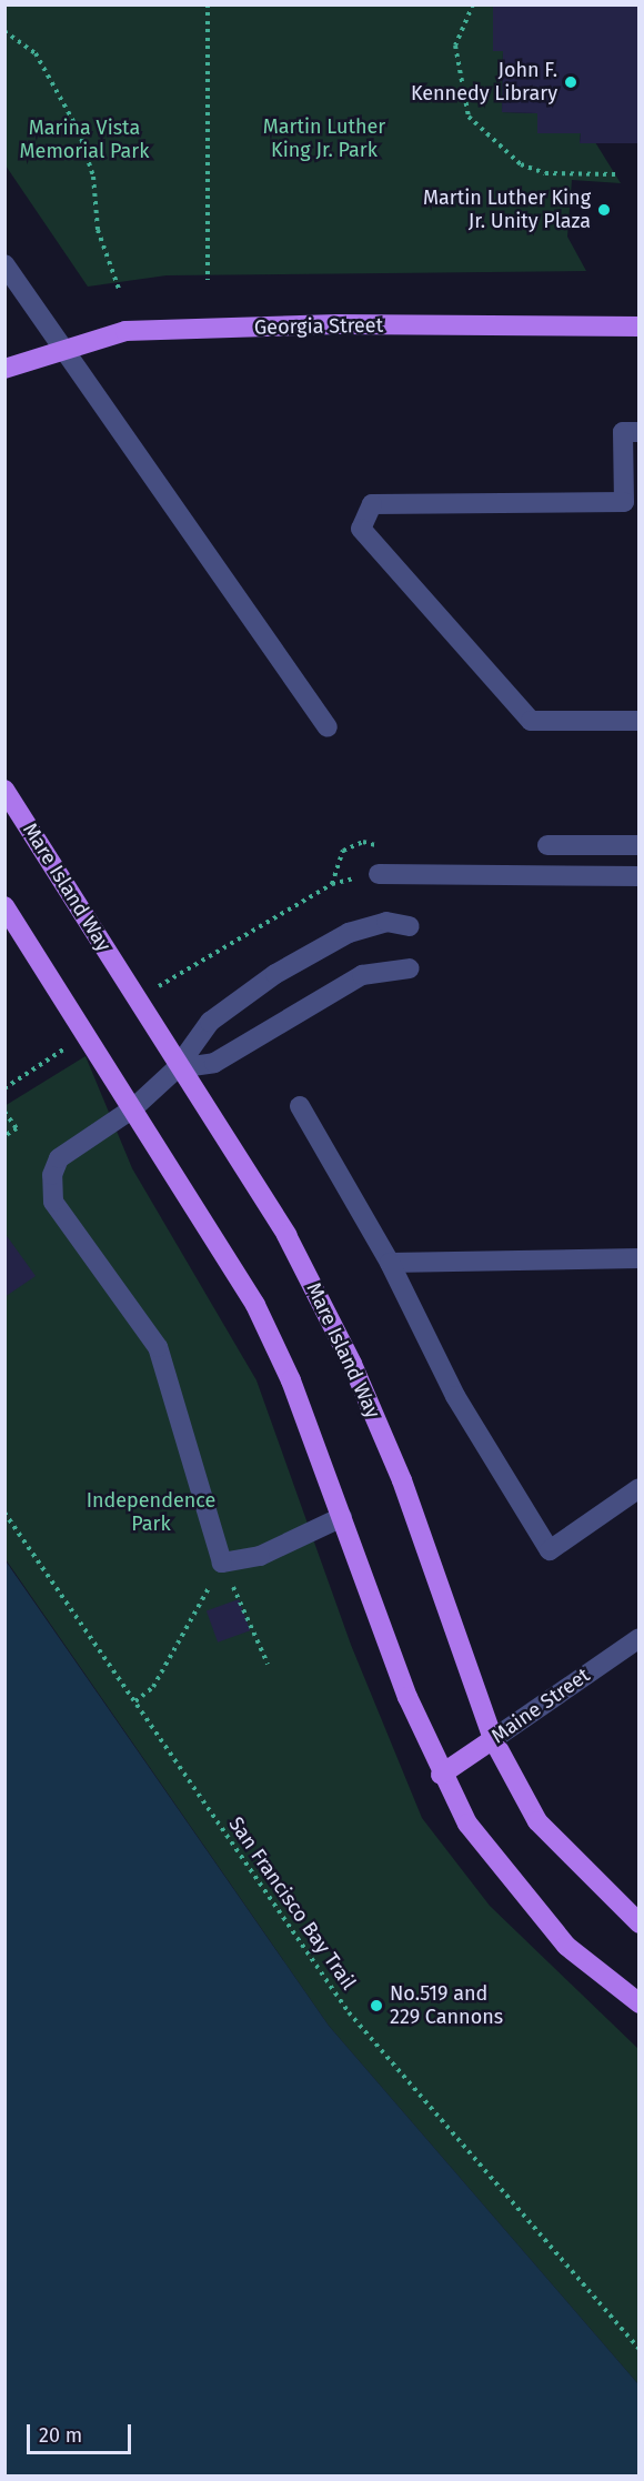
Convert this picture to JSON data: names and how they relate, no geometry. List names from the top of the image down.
{
  "streets": {
    "main road": ["Georgia Street", "Mare Island Way", "Maine Street"],
    "path": ["San Francisco Bay Trail"]
  },
  "crossings": [
    ["Mare Island Way", "Maine Street"]
  ],
  "parks": ["Martin Luther King Jr. Park", "Marina Vista Memorial Park", "Independence Park"],
  "places": ["John F. Kennedy Library", "Martin Luther King Jr. Unity Plaza", "No.519 and 229 Cannons"],
  "scale_bar": "20 m"
}
